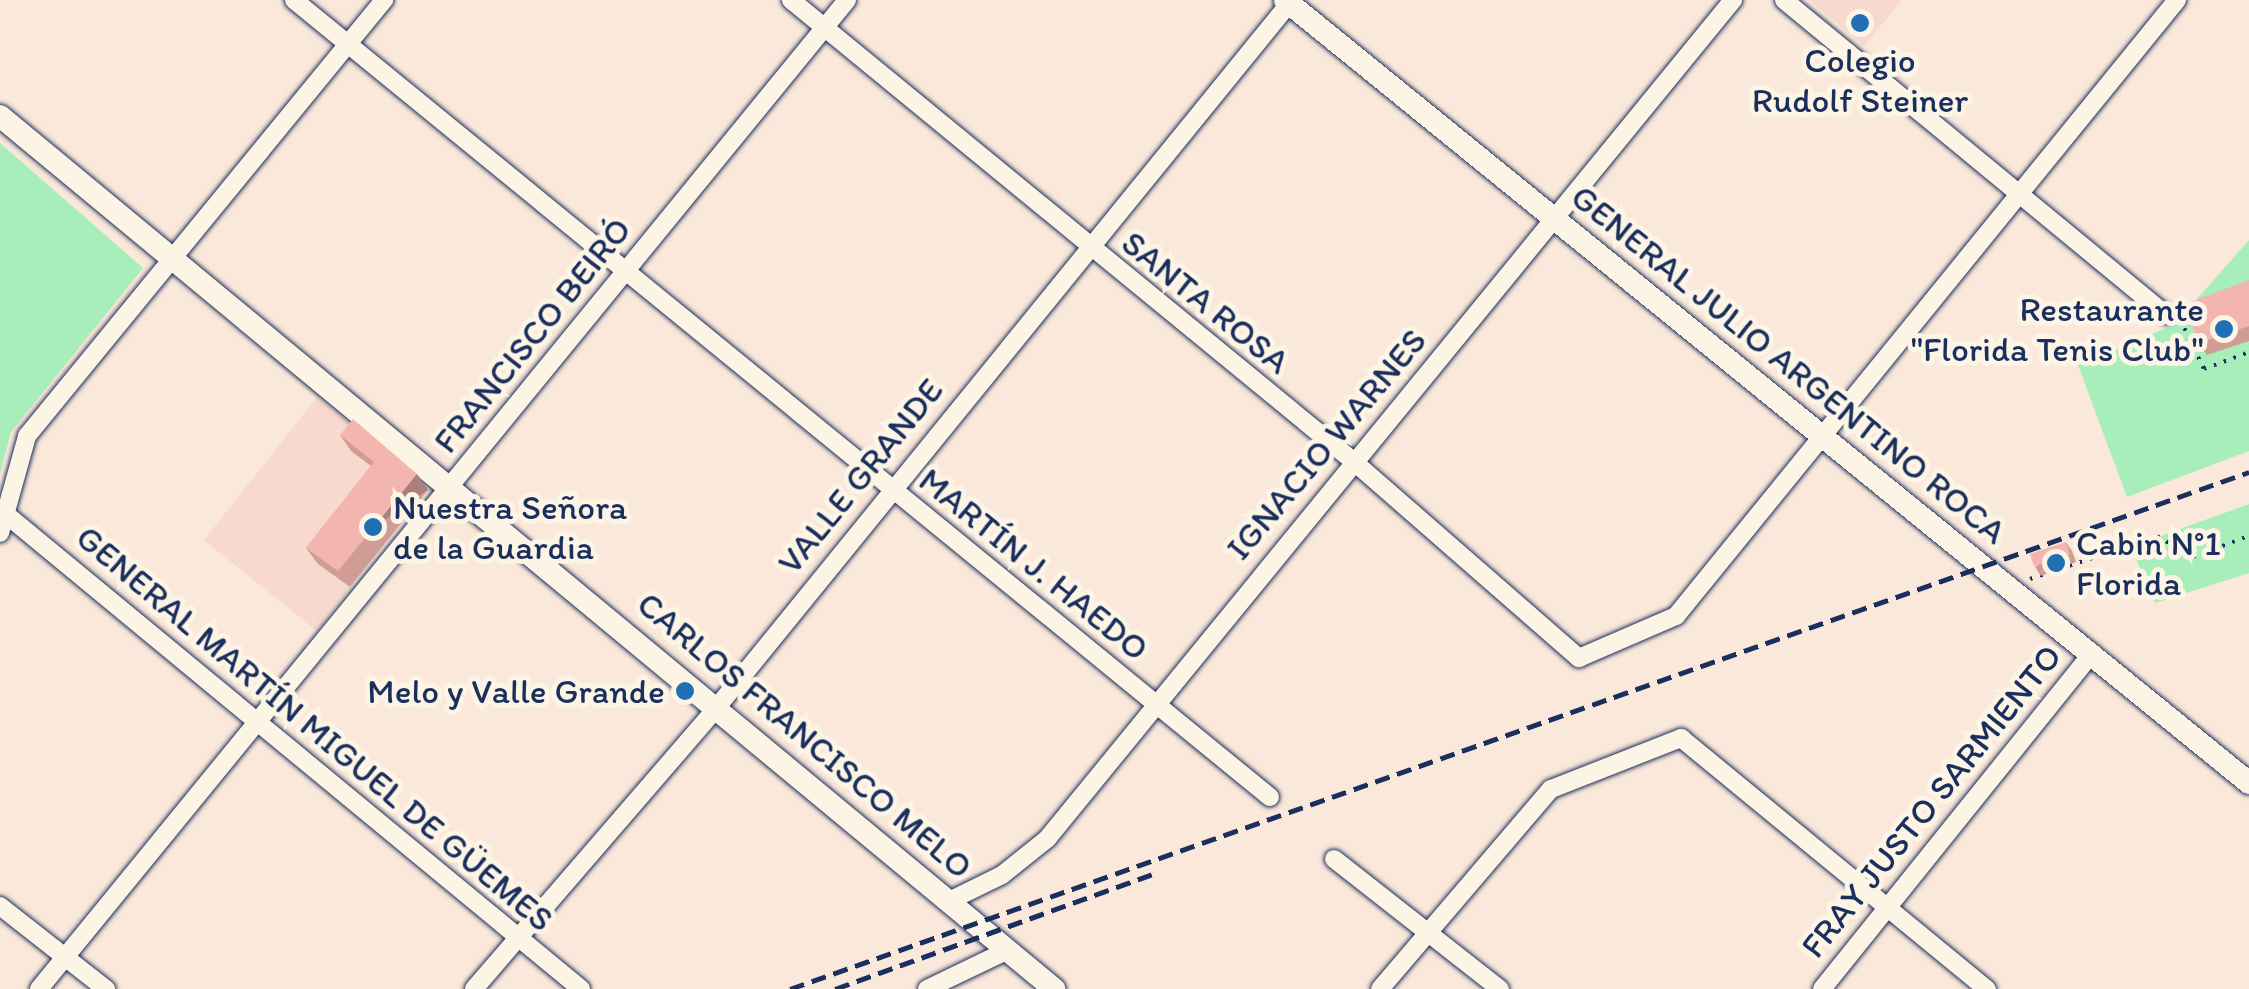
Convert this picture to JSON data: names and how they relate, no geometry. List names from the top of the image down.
{
  "streets": {
    "street": [
      "SANTA ROSA",
      "FRANCISCO BEIRÓ",
      "GENERAL JULIO ARGENTINO ROCA",
      "IGNACIO WARNES",
      "VALLE GRANDE",
      "MARTÍN J. HAEDO",
      "GENERAL MARTÍN MIGUEL DE GÜEMES",
      "CARLOS FRANCISCO MELO",
      "FRAY JUSTO SARMIENTO"
    ]
  },
  "crossings": [
    ["SANTA ROSA", "FRANCISCO BEIRÓ"],
    ["SANTA ROSA", "GENERAL JULIO ARGENTINO ROCA"],
    ["SANTA ROSA", "IGNACIO WARNES"],
    ["SANTA ROSA", "VALLE GRANDE"],
    ["FRANCISCO BEIRÓ", "MARTÍN J. HAEDO"],
    ["FRANCISCO BEIRÓ", "GENERAL MARTÍN MIGUEL DE GÜEMES"],
    ["FRANCISCO BEIRÓ", "CARLOS FRANCISCO MELO"],
    ["GENERAL JULIO ARGENTINO ROCA", "IGNACIO WARNES"],
    ["GENERAL JULIO ARGENTINO ROCA", "VALLE GRANDE"],
    ["GENERAL JULIO ARGENTINO ROCA", "FRAY JUSTO SARMIENTO"],
    ["IGNACIO WARNES", "MARTÍN J. HAEDO"],
    ["IGNACIO WARNES", "CARLOS FRANCISCO MELO"],
    ["VALLE GRANDE", "MARTÍN J. HAEDO"],
    ["VALLE GRANDE", "GENERAL MARTÍN MIGUEL DE GÜEMES"],
    ["VALLE GRANDE", "CARLOS FRANCISCO MELO"]
  ],
  "places": [
    "Colegio Rudolf Steiner",
    "Restaurante \"Florida Tenis Club\"",
    "Nuestra Señora de la Guardia",
    "Cabin N°1 Florida",
    "Melo y Valle Grande"
  ]
}
